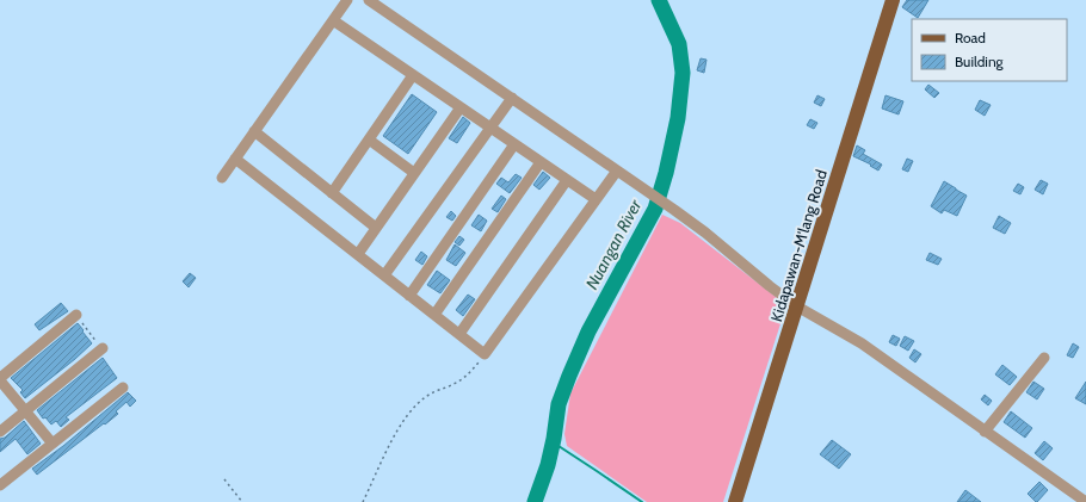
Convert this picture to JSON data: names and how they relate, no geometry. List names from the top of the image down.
{
  "streets": {
    "main road": ["Kidapawan-M'lang Road"]
  },
  "water": ["Nuangan River"],
  "legend": ["Road", "Building"]
}
